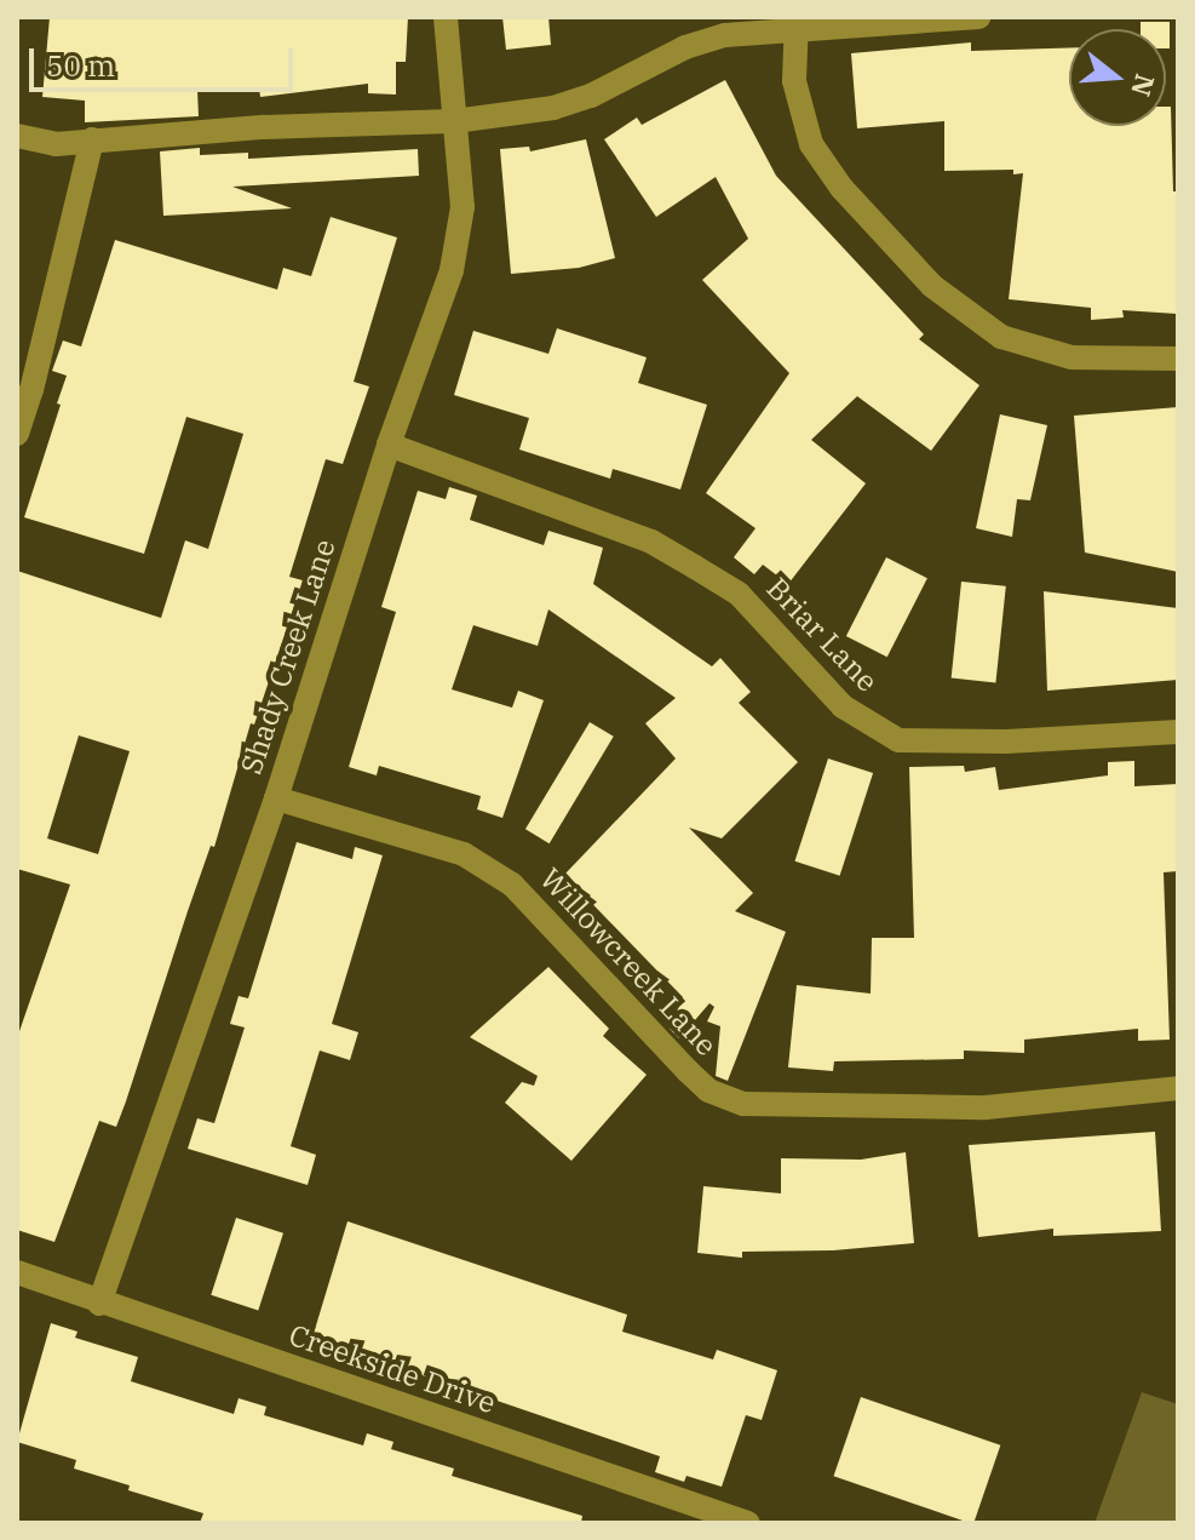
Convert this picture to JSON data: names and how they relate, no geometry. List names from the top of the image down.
{
  "streets": {
    "street": [
      "Briar Lane",
      "Shady Creek Lane",
      "Willowcreek Lane",
      "Creekside Drive"
    ]
  },
  "crossings": [
    ["Briar Lane", "Shady Creek Lane"],
    ["Shady Creek Lane", "Willowcreek Lane"],
    ["Shady Creek Lane", "Creekside Drive"]
  ],
  "scale_bar": "50 m",
  "north": "right"
}
